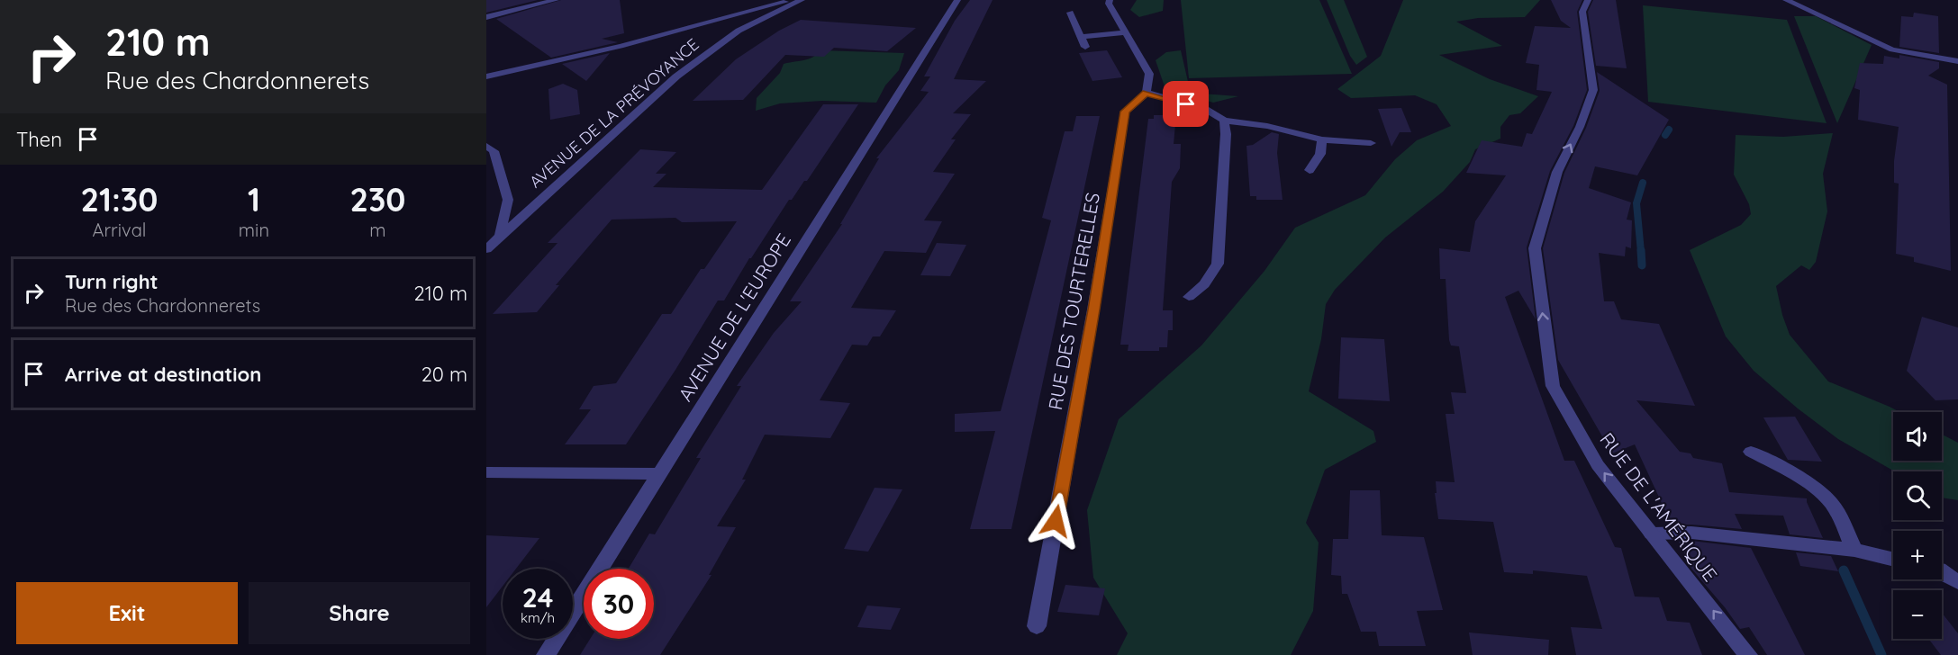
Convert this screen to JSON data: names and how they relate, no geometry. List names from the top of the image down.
{
  "streets": {
    "street": [
      "AVENUE DE LA PRÉVOYANCE",
      "RUE DES TOURTERELLES",
      "AVENUE DE L'EUROPE",
      "RUE DE L'AMÉRIQUE"
    ]
  },
  "one_way": ["RUE DE L'AMÉRIQUE"],
  "page": {
    "turn": ["210 m", "Rue des Chardonnerets"],
    "then": "Then",
    "eta": [
      "21:30",
      "Arrival",
      "1",
      "min",
      "230",
      "m"
    ],
    "list": [
      {
        "name": "Turn right",
        "note": "Rue des Chardonnerets",
        "value": "210 m"
      },
      {
        "name": "Arrive at destination",
        "value": "20 m"
      }
    ],
    "map_buttons": ["+", "−"],
    "speed": "24 km/h",
    "limit": "30",
    "buttons": ["Exit", "Share"]
  }
}
